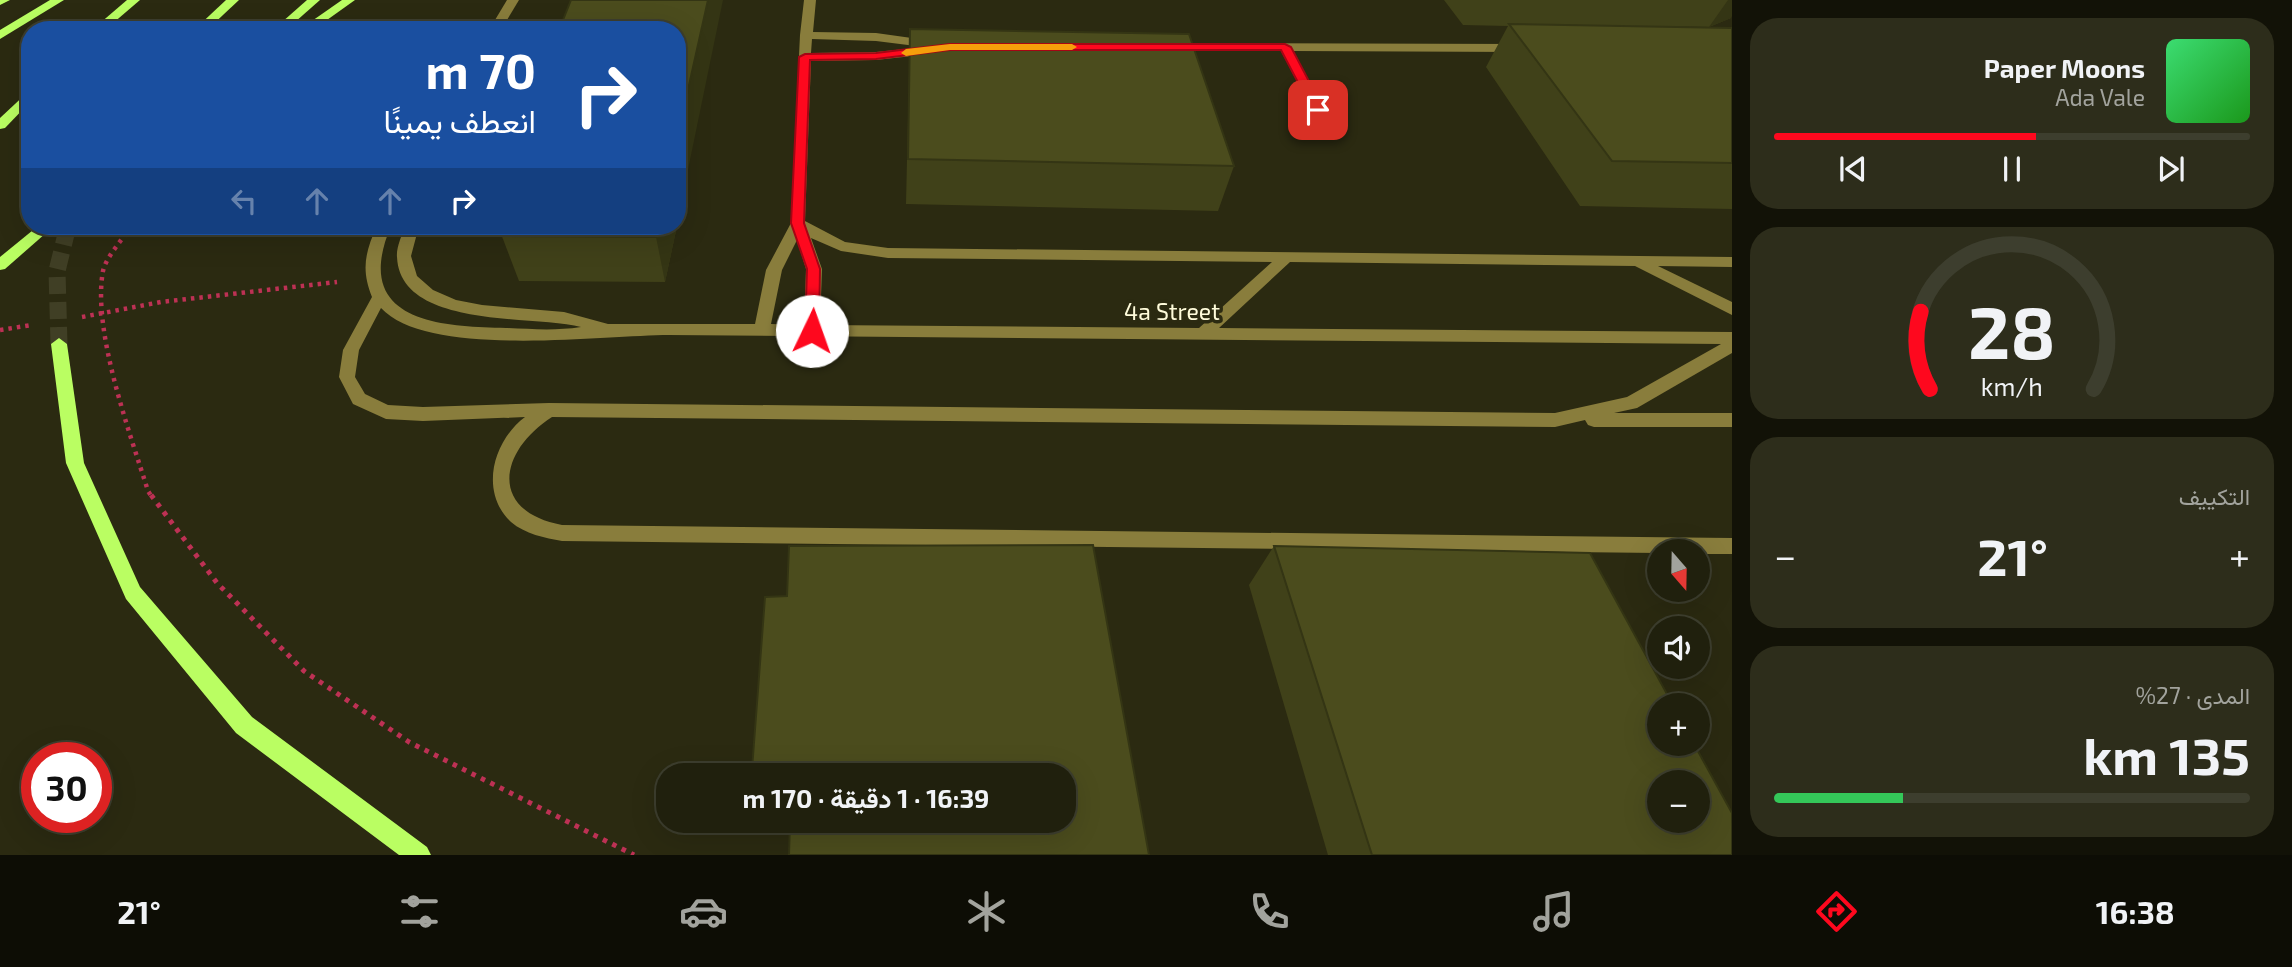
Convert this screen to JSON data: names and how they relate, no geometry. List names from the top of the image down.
{
  "streets": {
    "street": ["4a Street"]
  },
  "north": "bottom",
  "page": {
    "turn": ["70 m", "انعطف يمينًا"],
    "song": ["Paper Moons", "Ada Vale"],
    "tile": [
      "التكييف",
      ["المدى · 27%", "135 km"]
    ],
    "heat": ["−", "21°", "+"],
    "map_buttons": ["+", "−"],
    "limit": "30",
    "trip": "16:39 · 1 دقيقة · 170 m",
    "tabs": ["16:38", "21°"],
    "gauge": ["28", "km/h"]
  }
}
